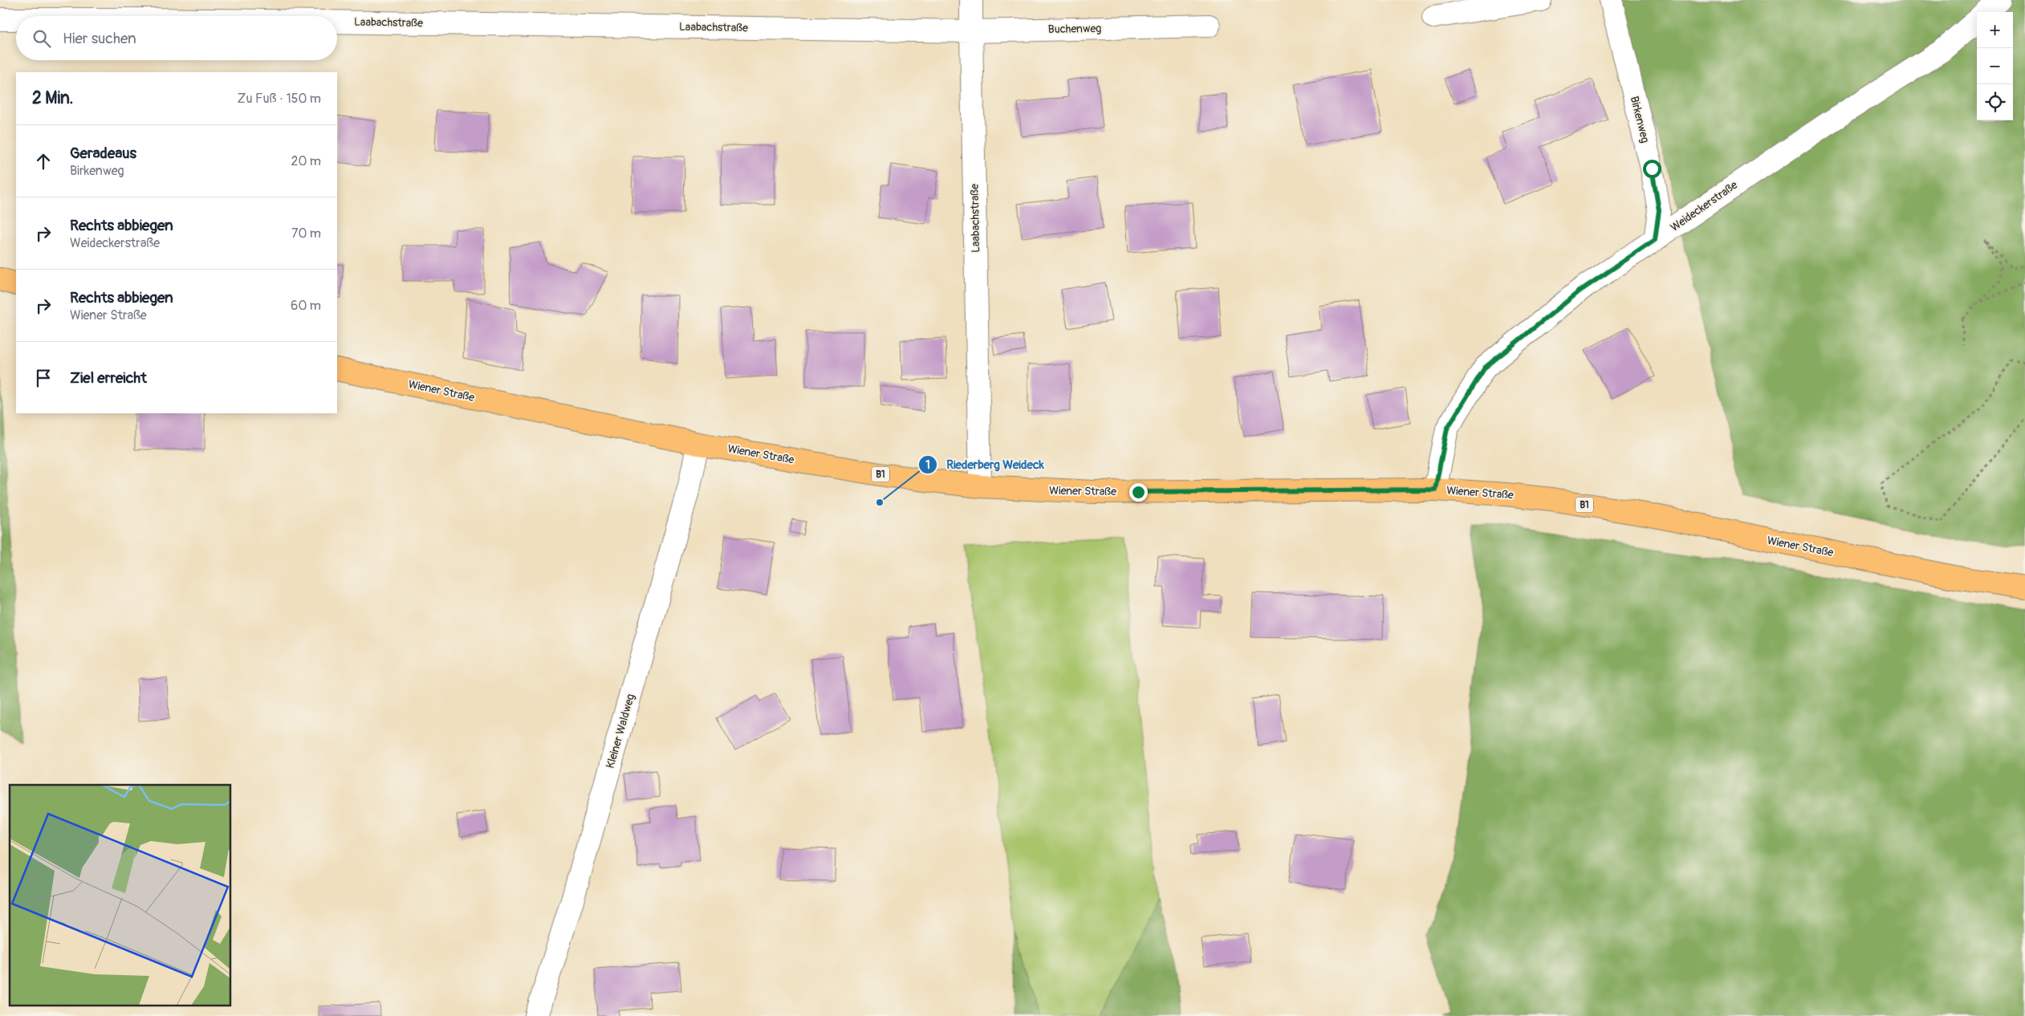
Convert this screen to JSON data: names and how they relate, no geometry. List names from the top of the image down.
{
  "streets": {
    "main road": ["Wiener Straße", "B1"],
    "street": [
      "Laabachstraße",
      "Buchenweg",
      "Birkenweg",
      "Weideckerstraße",
      "Kleiner Waldweg"
    ]
  },
  "crossings": [
    ["Laabachstraße", "Buchenweg"],
    ["Laabachstraße", "Wiener Straße"],
    ["Birkenweg", "Weideckerstraße"],
    ["Weideckerstraße", "Wiener Straße"],
    ["Wiener Straße", "Kleiner Waldweg"]
  ],
  "places": ["Riederberg Weideck"],
  "page": {
    "map_buttons": ["+", "−"],
    "search": "Hier suchen",
    "heading": ["2 Min.", "Zu Fuß · 150 m"],
    "list": [
      ["Geradeaus", "Birkenweg", "20 m"],
      ["Rechts abbiegen", "Weideckerstraße", "70 m"],
      ["Rechts abbiegen", "Wiener Straße", "60 m"],
      "Ziel erreicht"
    ]
  }
}
